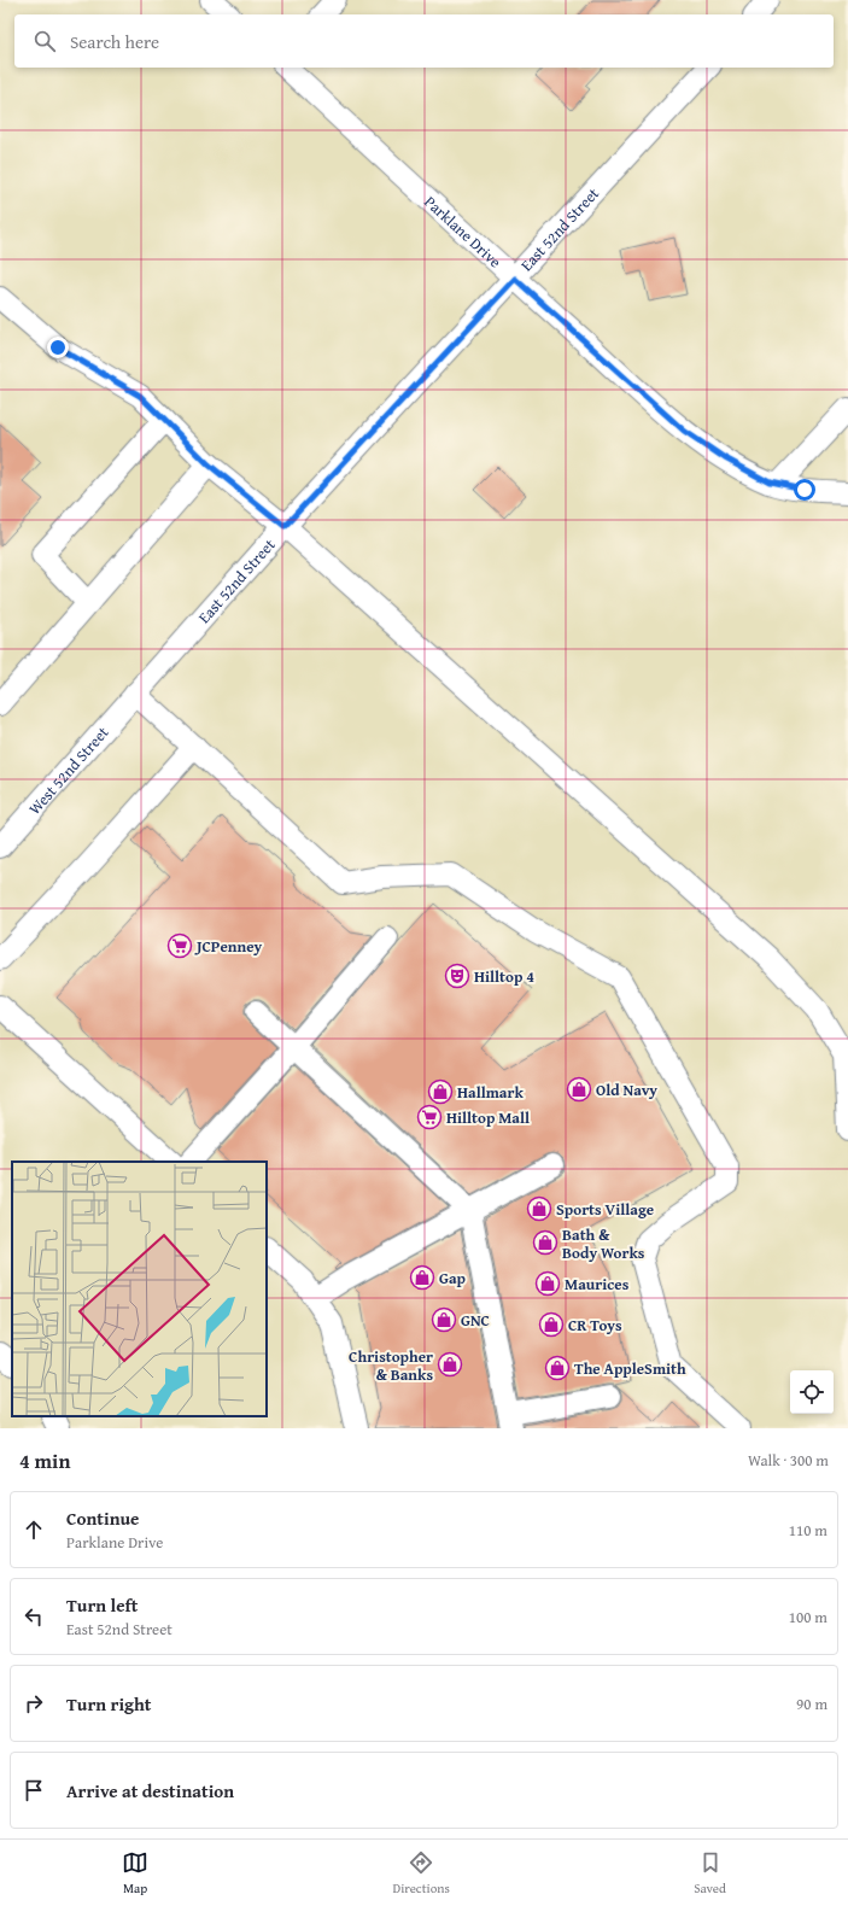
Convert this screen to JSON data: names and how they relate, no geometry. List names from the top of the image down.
{
  "streets": {
    "street": ["East 52nd Street", "Parklane Drive", "West 52nd Street"]
  },
  "crossings": [
    ["East 52nd Street", "Parklane Drive"],
    ["East 52nd Street", "West 52nd Street"]
  ],
  "places": {
    "supermarket": ["JCPenney", "Hilltop Mall"],
    "theatre": ["Hilltop 4"],
    "shop": [
      "Old Navy",
      "Hallmark",
      "Sports Village",
      "Bath & Body Works",
      "Gap",
      "Maurices",
      "GNC",
      "CR Toys",
      "Christopher & Banks",
      "The AppleSmith"
    ]
  },
  "page": {
    "search": "Search here",
    "heading": ["4 min", "Walk · 300 m"],
    "list": [
      ["Continue", "Parklane Drive", "110 m"],
      ["Turn left", "East 52nd Street", "100 m"],
      ["Turn right", "90 m"],
      "Arrive at destination"
    ],
    "nav": ["Map", "Directions", "Saved"]
  }
}
